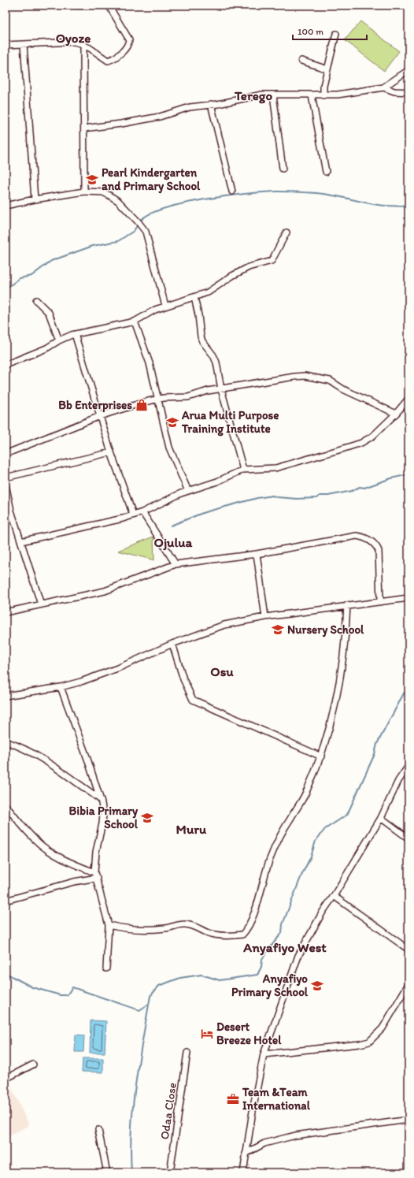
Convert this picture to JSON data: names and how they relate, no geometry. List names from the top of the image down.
{
  "streets": {
    "street": ["Odaa Close"]
  },
  "districts": [
    "Oyoze",
    "Terego",
    "Ojulua",
    "Osu",
    "Muru",
    "Anyafiyo West"
  ],
  "places": {
    "school or university": [
      "Pearl Kindergarten and Primary School",
      "Arua Multi Purpose Training Institute",
      "Nursery School",
      "Bibia Primary School",
      "Anyafiyo Primary School"
    ],
    "shop": ["Bb Enterprises"],
    "hotel": ["Desert Breeze Hotel"],
    "office": ["Team &Team International"]
  },
  "scale_bar": "100 m"
}
